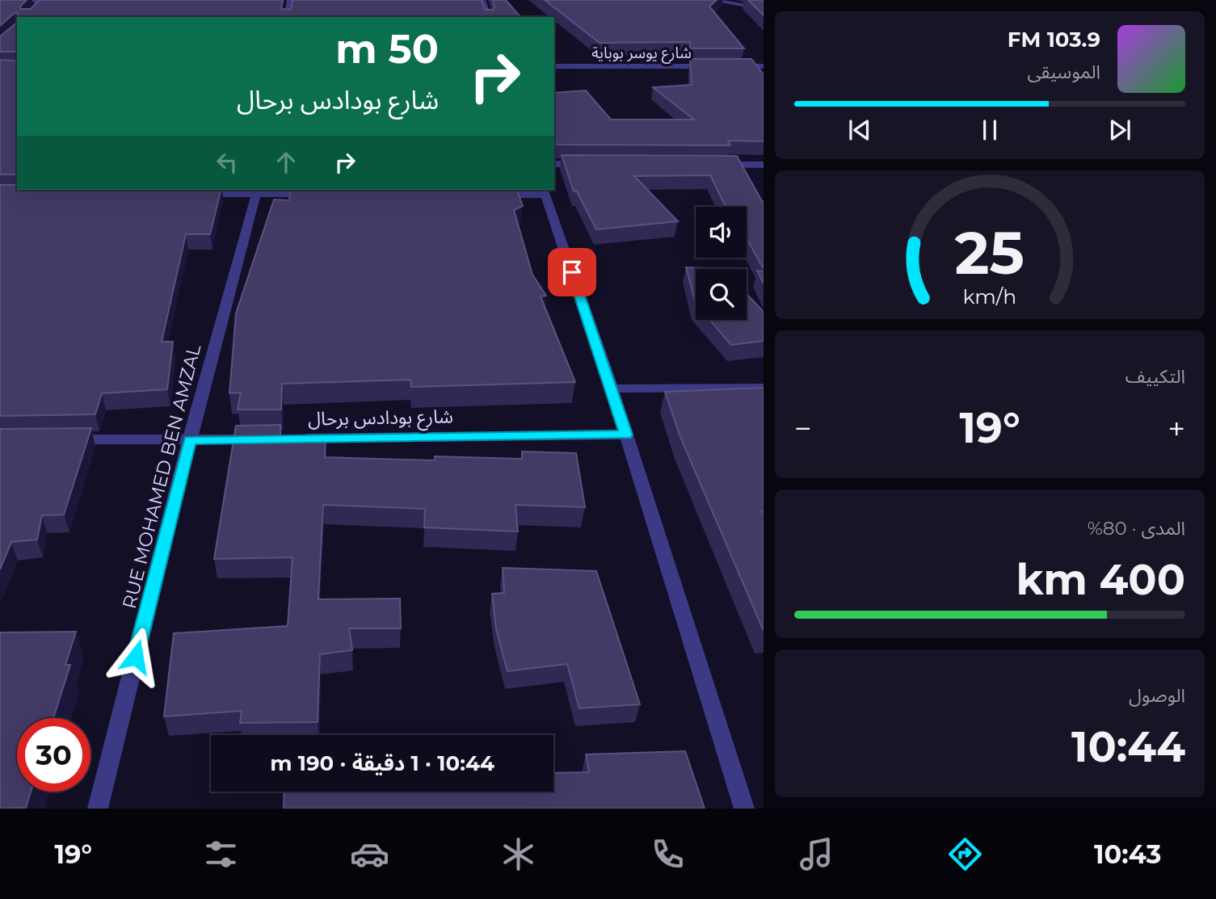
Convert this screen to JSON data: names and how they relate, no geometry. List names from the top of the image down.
{
  "streets": {
    "street": ["شارع يوسر بوباية", "شارع بودادس برحال", "RUE MOHAMED BEN AMZAL"]
  },
  "page": {
    "turn": ["50 m", "شارع بودادس برحال"],
    "song": ["103.9 FM", "الموسيقى"],
    "tile": [
      "التكييف",
      ["المدى · 80%", "400 km"],
      ["الوصول", "10:44"]
    ],
    "heat": ["−", "19°", "+"],
    "limit": "30",
    "trip": "10:44 · 1 دقيقة · 190 m",
    "tabs": ["10:43", "19°"],
    "gauge": ["25", "km/h"]
  }
}
